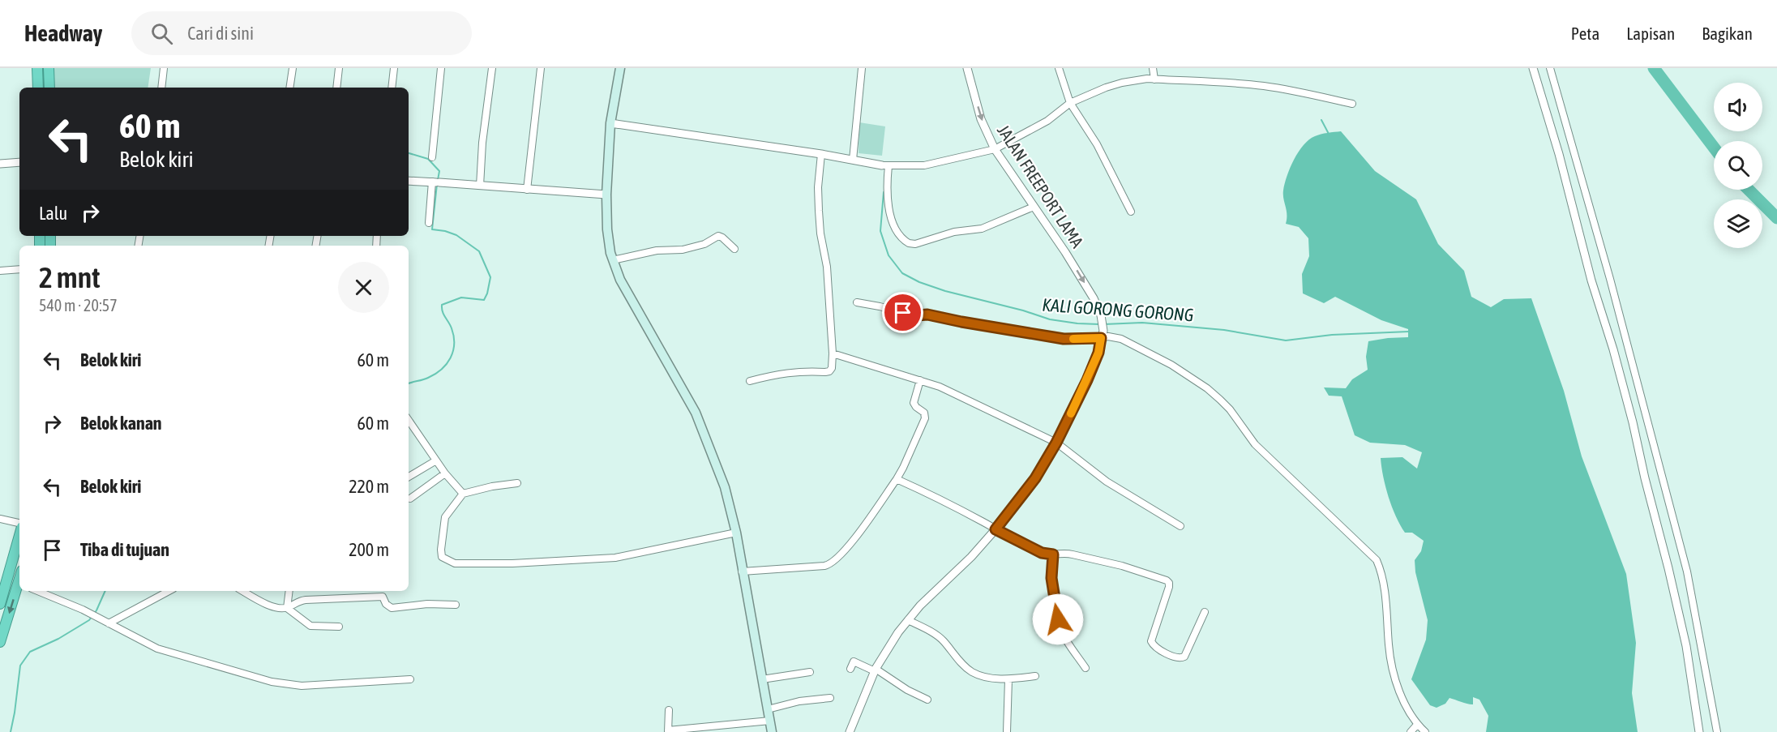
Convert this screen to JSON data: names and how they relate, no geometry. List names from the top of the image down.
{
  "streets": {
    "street": ["JALAN FREEPORT LAMA"]
  },
  "one_way": ["JALAN FREEPORT LAMA"],
  "water": ["KALI GORONG GORONG"],
  "page": {
    "header": "Headway",
    "search": "Cari di sini",
    "nav": ["Peta", "Lapisan", "Bagikan"],
    "turn": ["60 m", "Belok kiri"],
    "then": "Lalu",
    "heading": ["2 mnt", "540 m · 20:57"],
    "list": [
      {
        "name": "Belok kiri",
        "value": "60 m"
      },
      {
        "name": "Belok kanan",
        "value": "60 m"
      },
      {
        "name": "Belok kiri",
        "value": "220 m"
      },
      {
        "name": "Tiba di tujuan",
        "value": "200 m"
      }
    ]
  }
}
